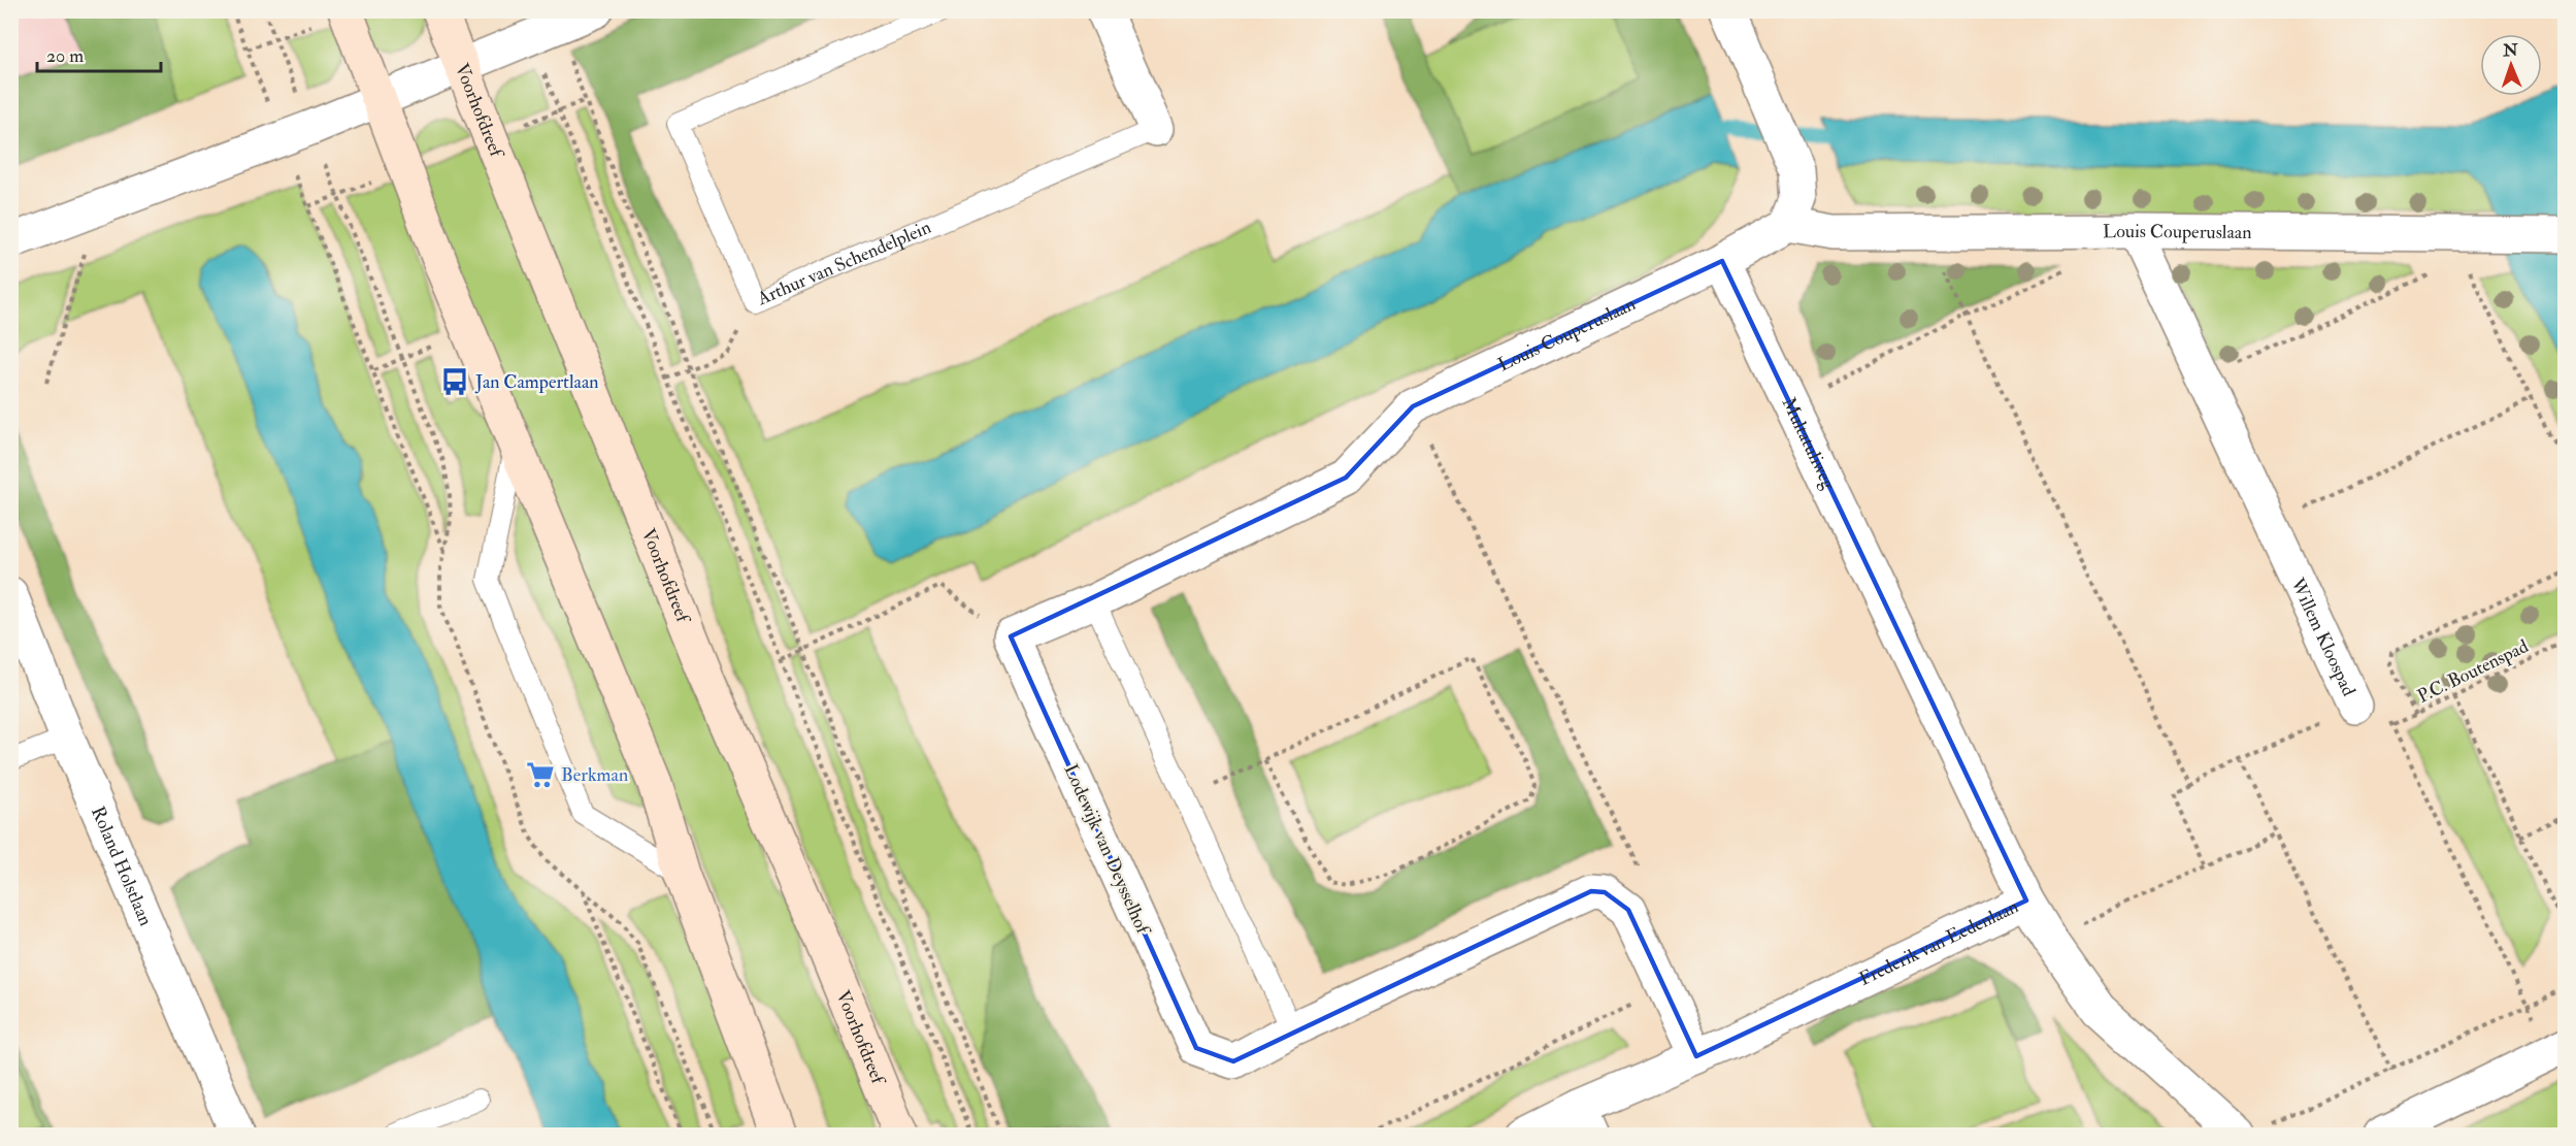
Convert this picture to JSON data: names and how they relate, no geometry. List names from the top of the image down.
{
  "streets": {
    "street": [
      "Voorhofdreef",
      "Louis Couperuslaan",
      "Arthur van Schendelplein",
      "Multatuliweg",
      "Willem Kloospad",
      "Lodewijk van Deysselhof",
      "Roland Holstlaan",
      "Frederik van Eedenlaan"
    ],
    "path": ["P.C. Boutenspad"]
  },
  "crossings": [
    ["Louis Couperuslaan", "Multatuliweg"],
    ["Louis Couperuslaan", "Willem Kloospad"],
    ["Multatuliweg", "Frederik van Eedenlaan"],
    ["Willem Kloospad", "P.C. Boutenspad"]
  ],
  "places": {
    "bus stop": ["Jan Campertlaan"],
    "supermarket": ["Berkman"]
  },
  "scale_bar": "20 m",
  "north": "top"
}
